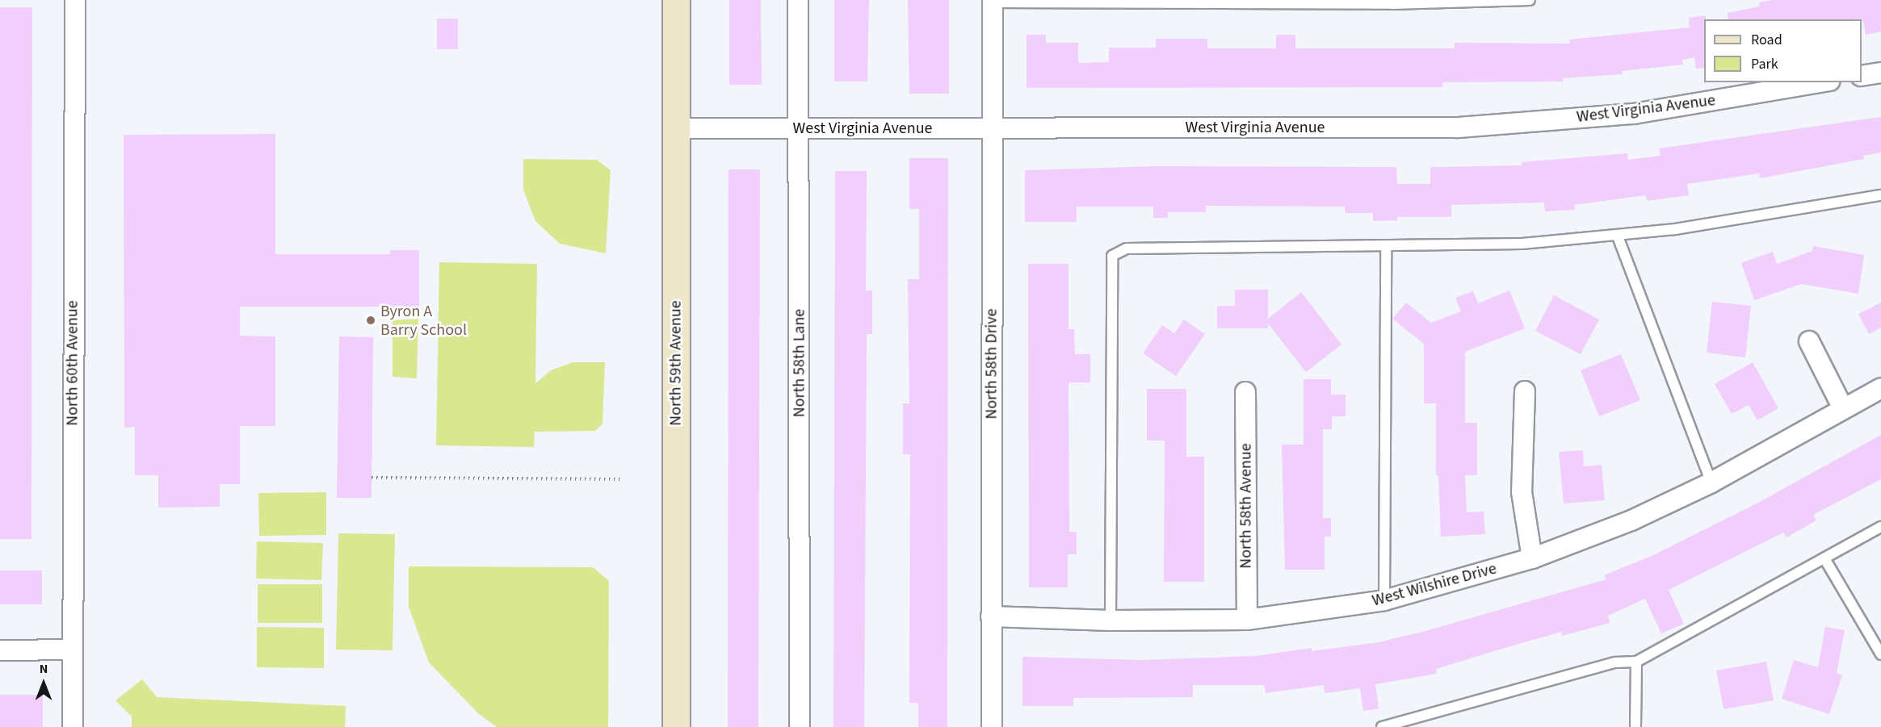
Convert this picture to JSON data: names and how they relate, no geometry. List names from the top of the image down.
{
  "streets": {
    "main road": ["North 59th Avenue"],
    "street": [
      "West Virginia Avenue",
      "North 60th Avenue",
      "North 58th Lane",
      "North 58th Drive",
      "North 58th Avenue",
      "West Wilshire Drive"
    ]
  },
  "crossings": [
    ["West Virginia Avenue", "North 59th Avenue"],
    ["West Virginia Avenue", "North 58th Lane"],
    ["West Virginia Avenue", "North 58th Drive"],
    ["North 58th Drive", "West Wilshire Drive"],
    ["North 58th Avenue", "West Wilshire Drive"]
  ],
  "places": ["Byron A Barry School"],
  "legend": ["Road", "Park"],
  "north": "top"
}
